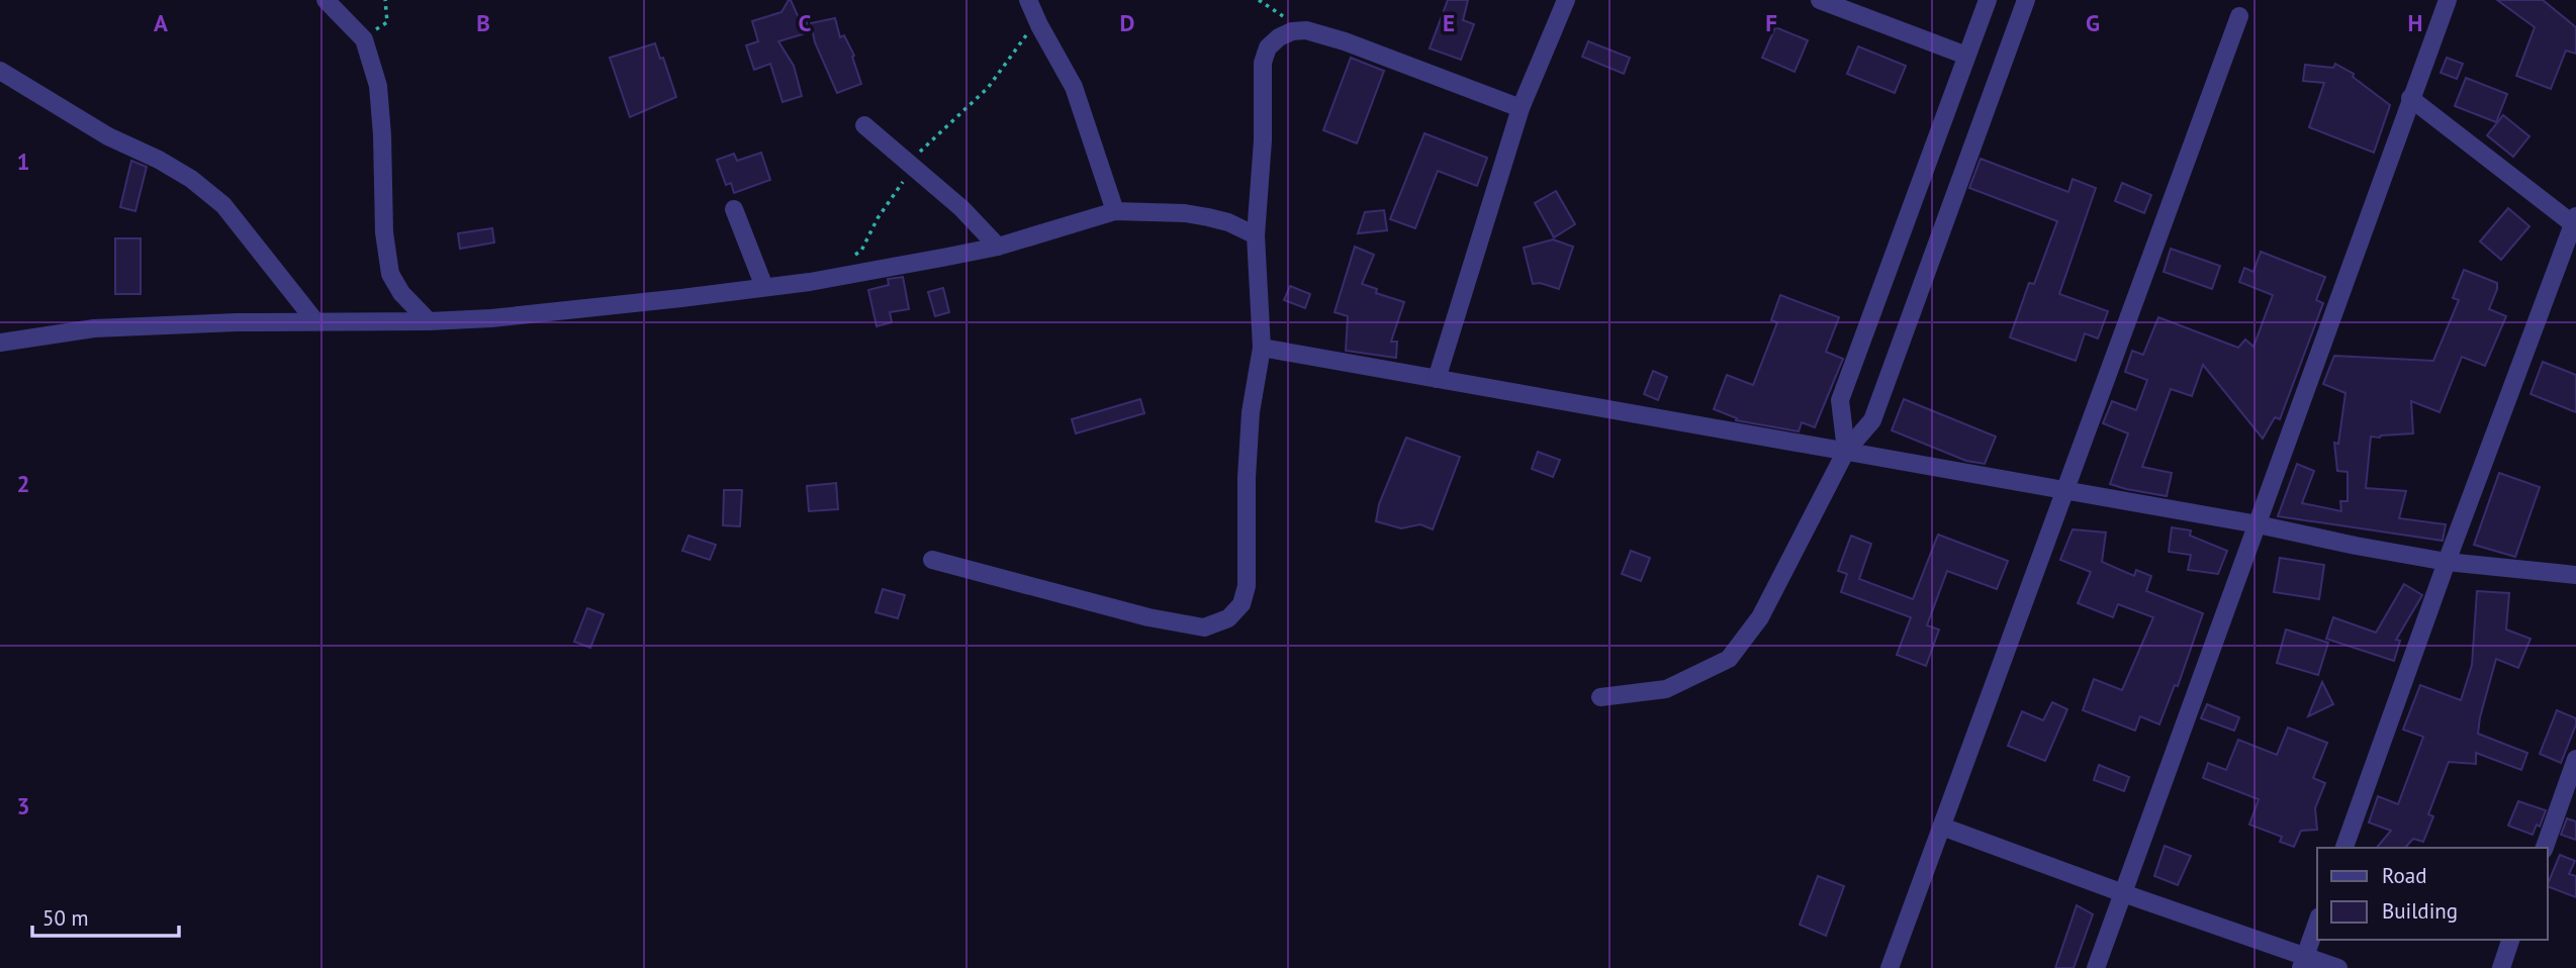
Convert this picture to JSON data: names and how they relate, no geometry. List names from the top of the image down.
{
  "legend": ["Road", "Building"],
  "scale_bar": "50 m",
  "grid": {
    "columns": [
      "A",
      "B",
      "C",
      "D",
      "E",
      "F",
      "G",
      "H"
    ],
    "rows": ["1", "2", "3"]
  }
}
